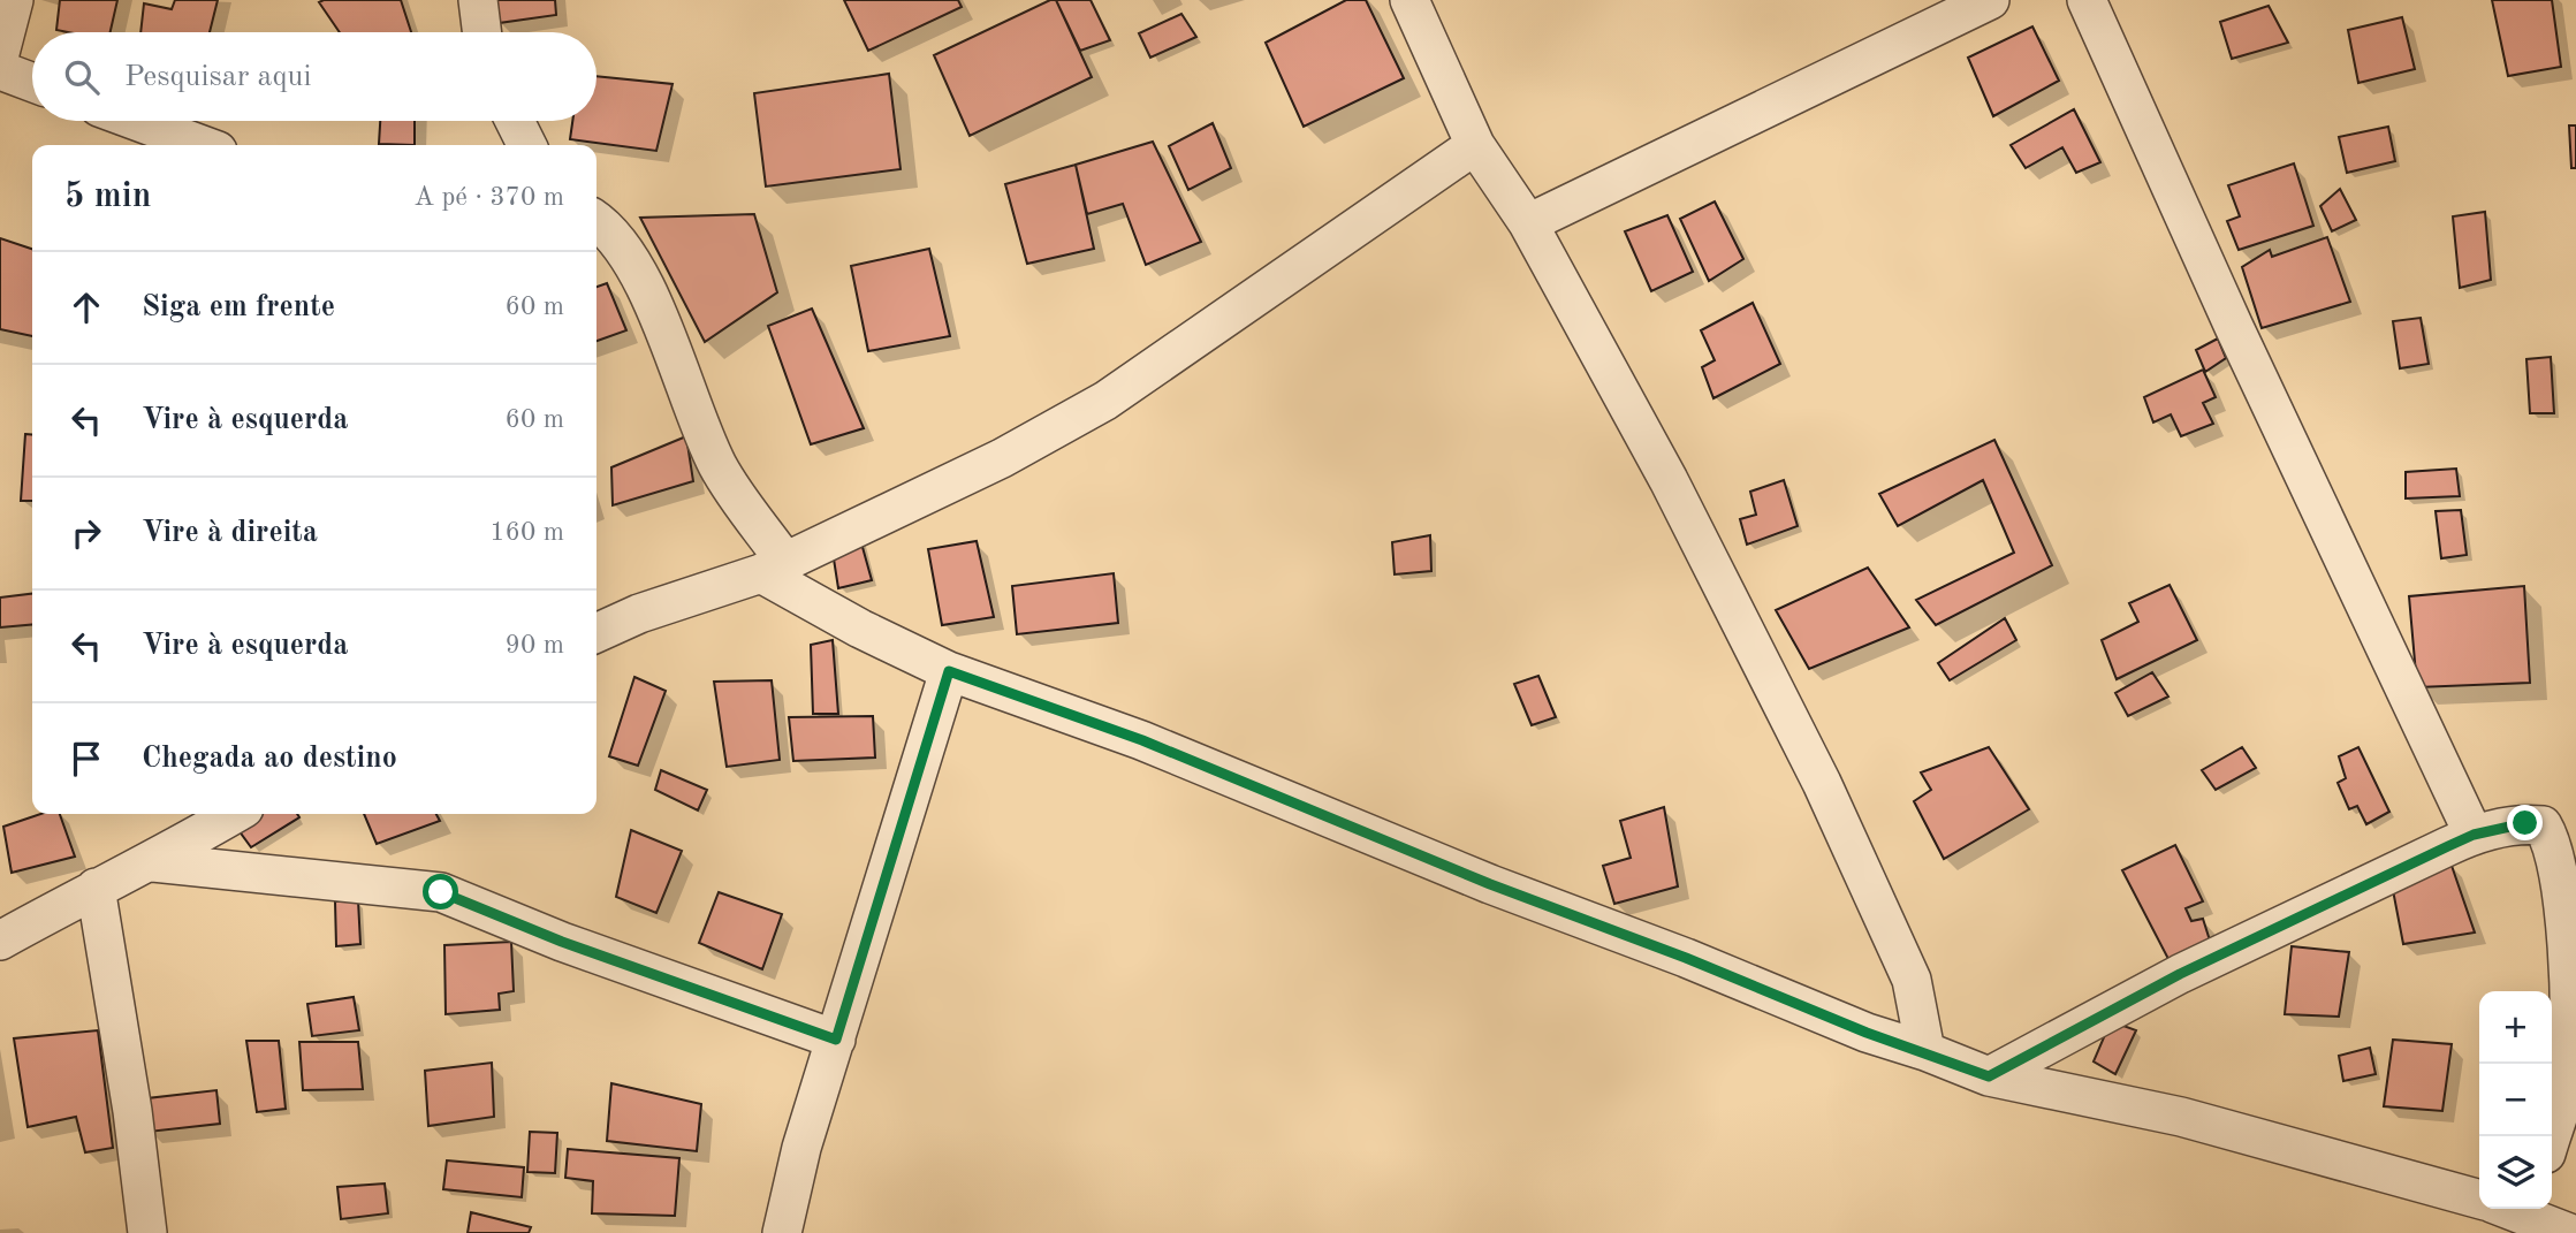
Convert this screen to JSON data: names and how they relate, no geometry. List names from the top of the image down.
{
  "page": {
    "search": "Pesquisar aqui",
    "heading": ["5 min", "A pé · 370 m"],
    "list": [
      ["Siga em frente", "60 m"],
      ["Vire à esquerda", "60 m"],
      ["Vire à direita", "160 m"],
      ["Vire à esquerda", "90 m"],
      "Chegada ao destino"
    ],
    "map_buttons": ["+", "−"]
  }
}
